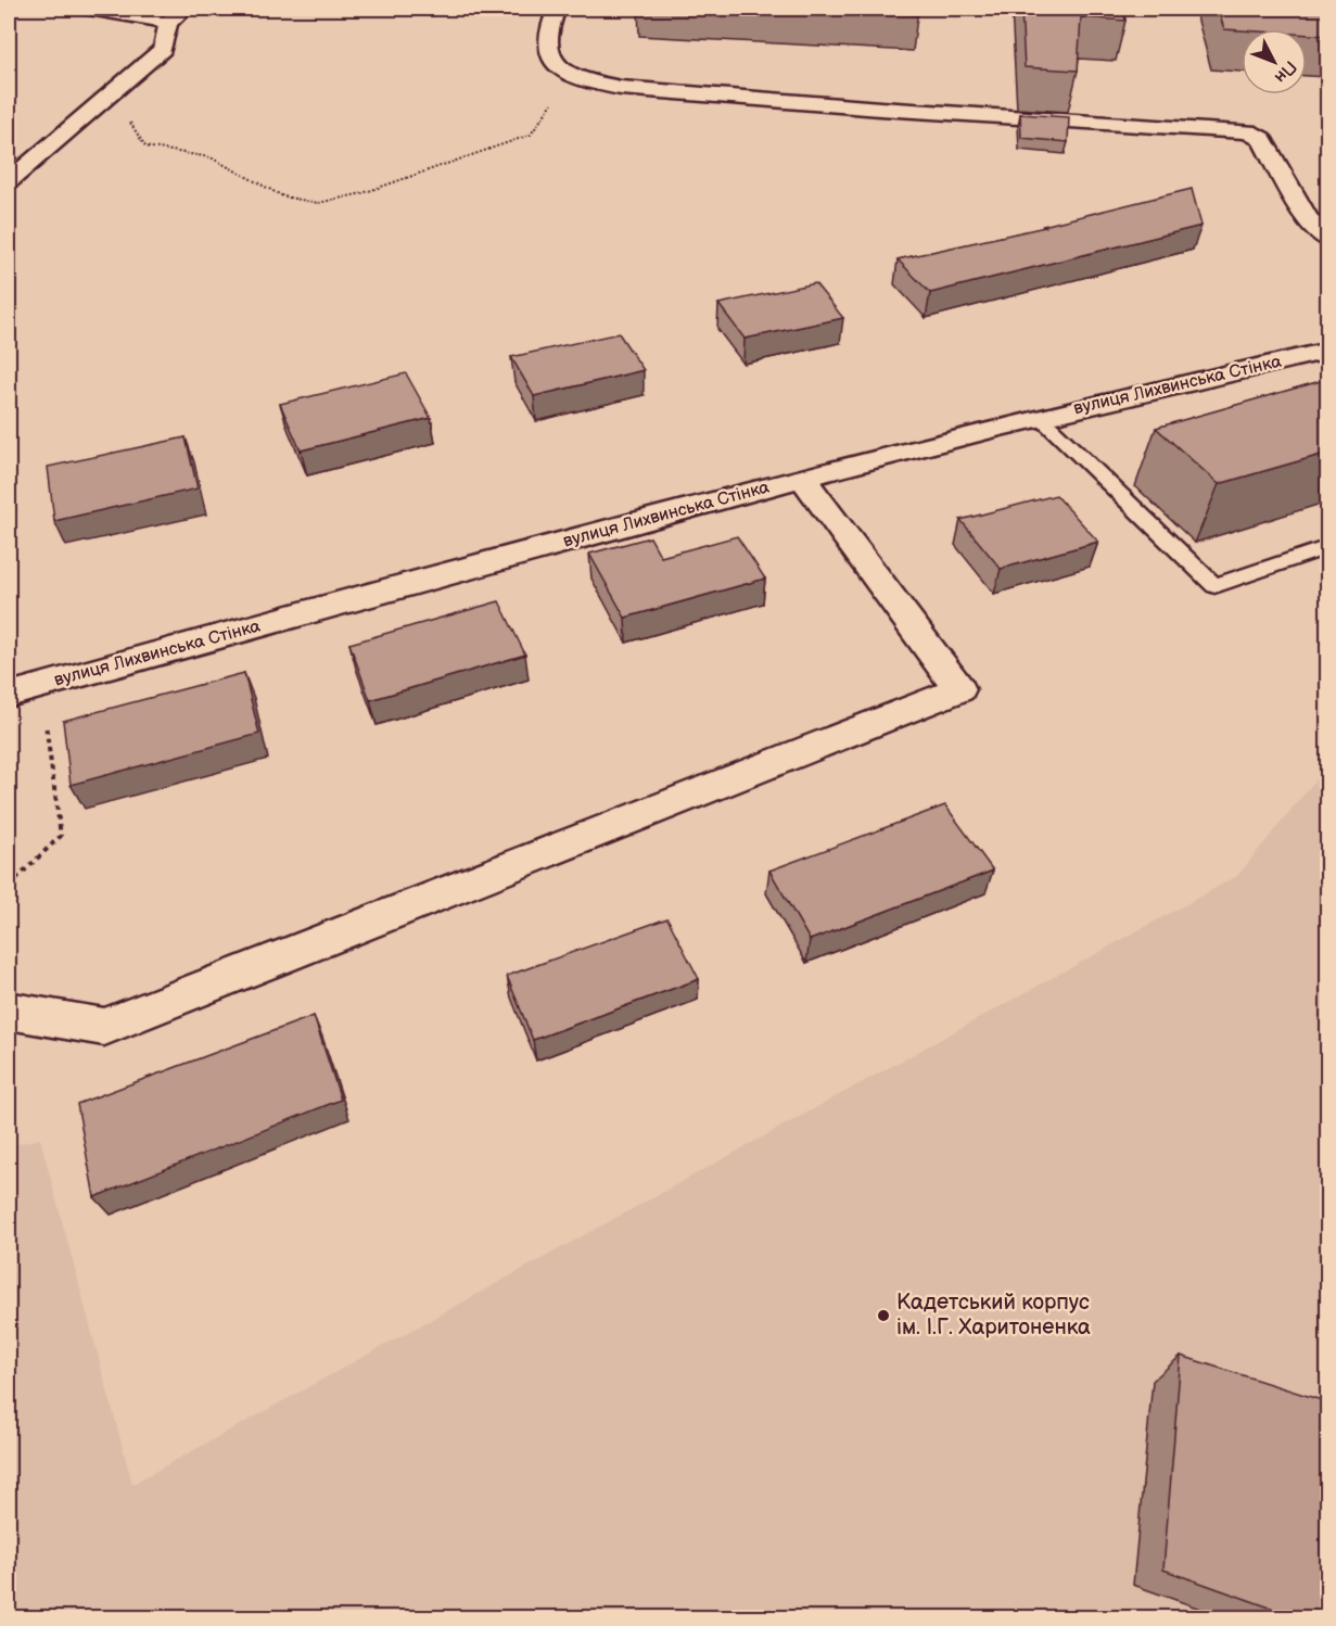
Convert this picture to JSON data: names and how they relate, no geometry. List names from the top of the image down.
{
  "streets": {
    "street": ["вулиця Лихвинська Стінка"]
  },
  "places": ["Кадетський корпус ім. І.Г. Харитоненка"],
  "north": "bottom right"
}
